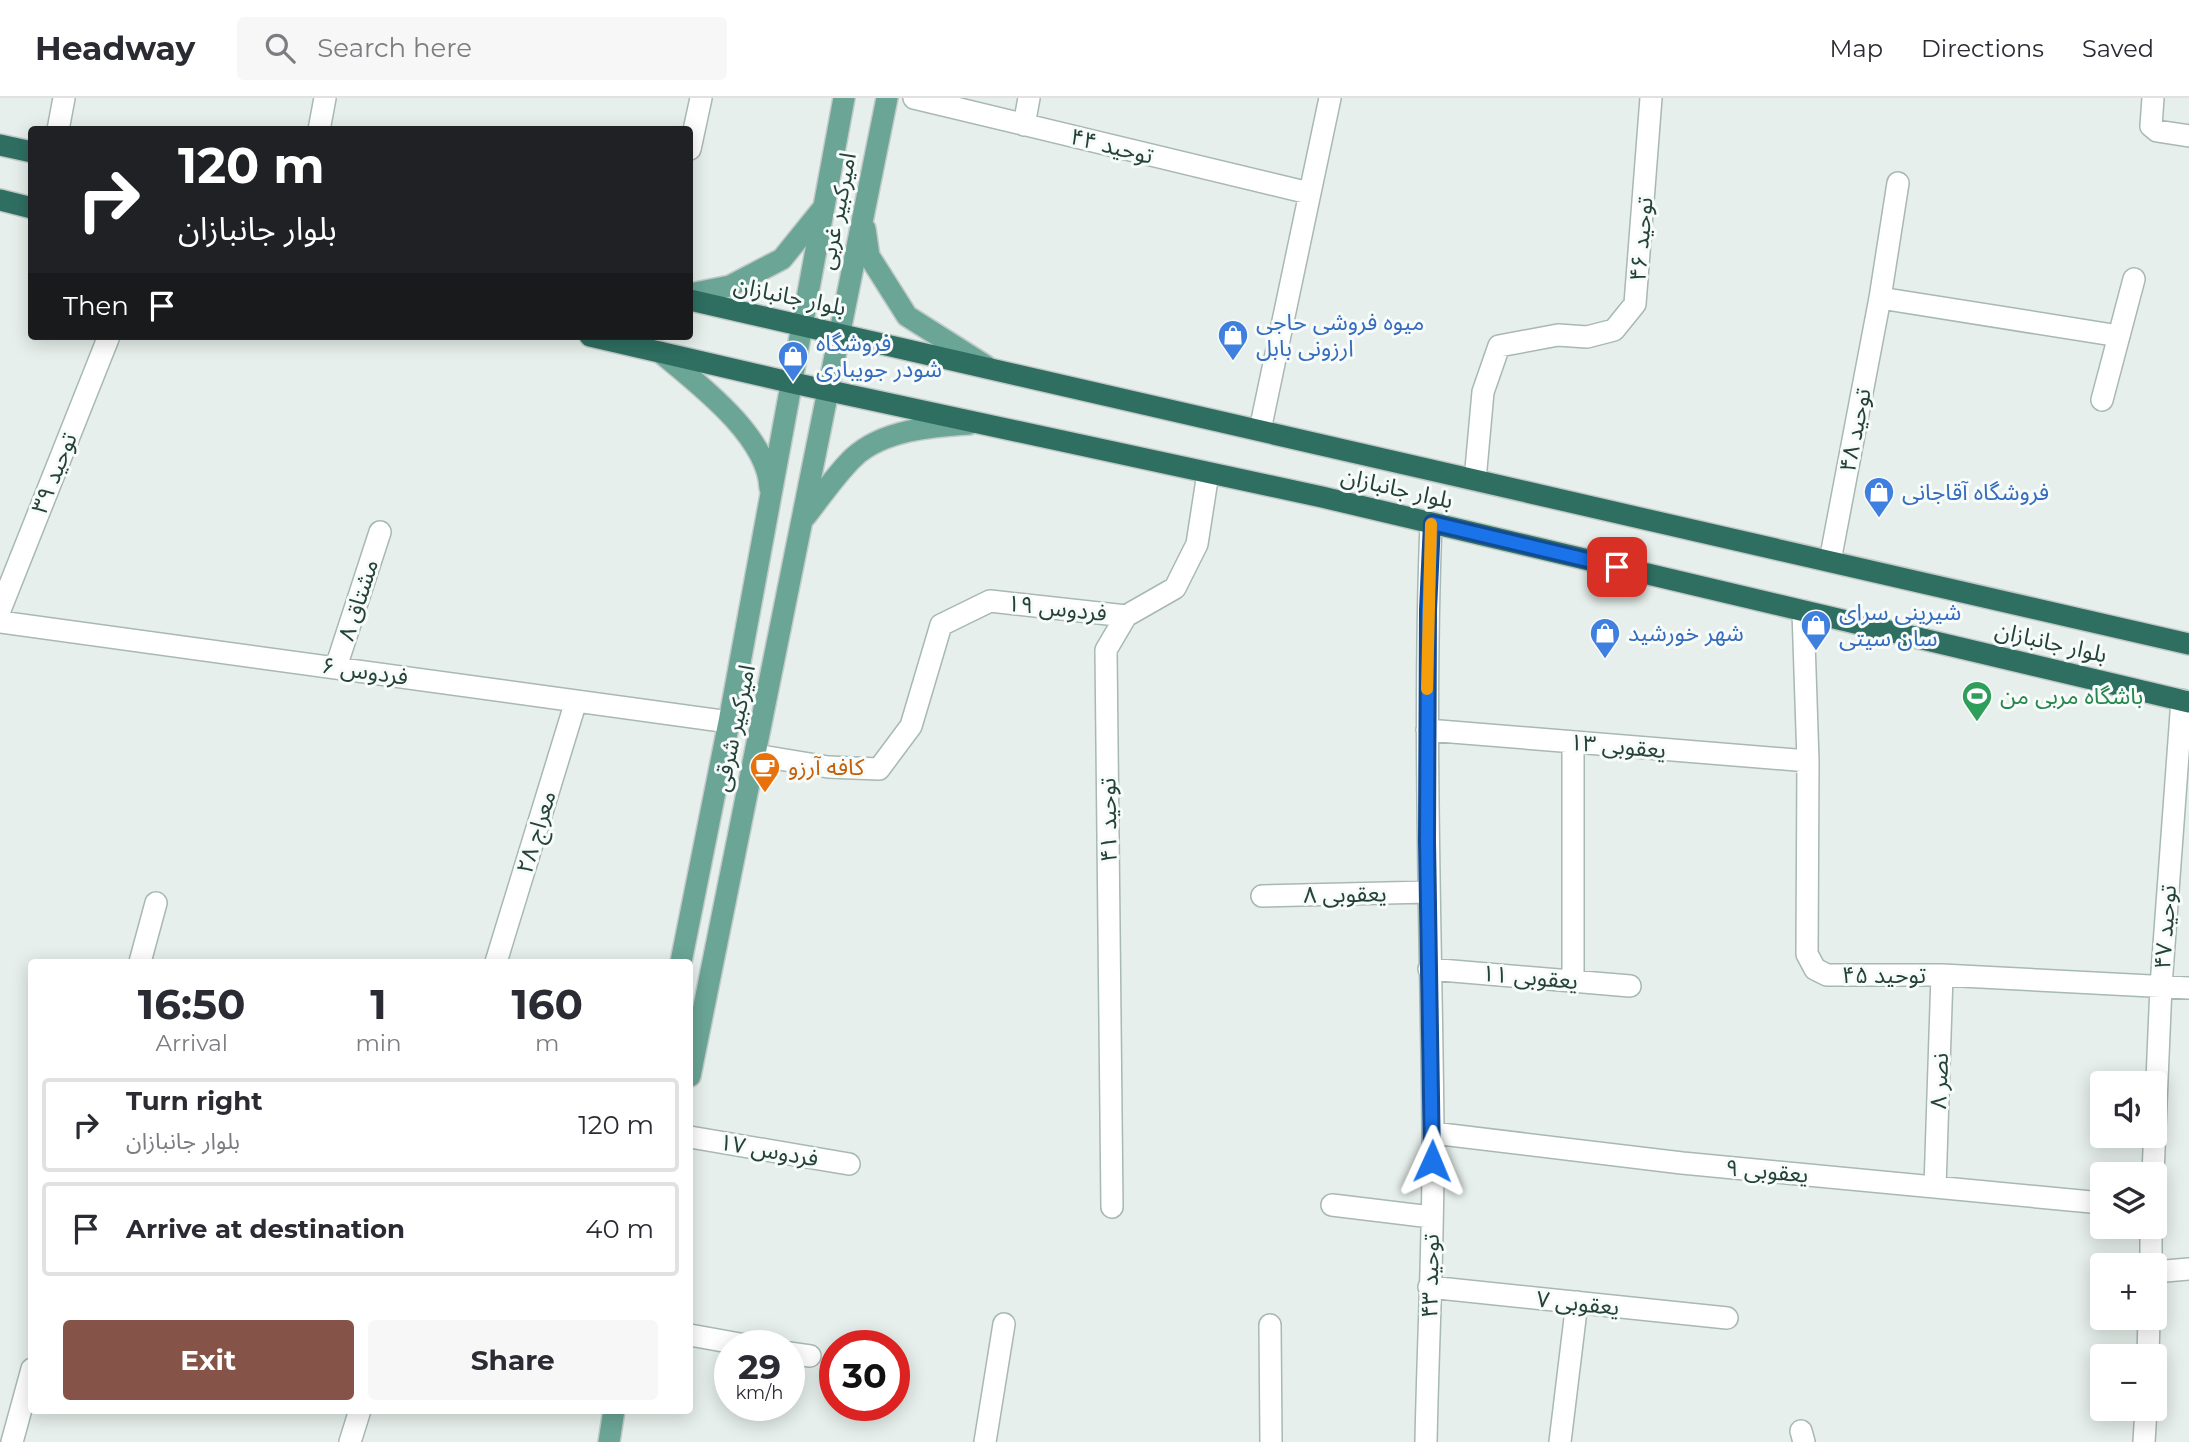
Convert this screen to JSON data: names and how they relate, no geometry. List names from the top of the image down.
{
  "streets": {
    "highway": ["بلوار جانبازان"],
    "main road": ["امیرکبیر غربی", "امیرکبیر شرقی"],
    "street": [
      "توحید ۴۴",
      "توحید ۴۶",
      "توحید ۴۸",
      "توحید ۳۹",
      "مشتاق ۸",
      "فردوس ۱۹",
      "فردوس ۶",
      "یعقوبی ۱۳",
      "توحید ۴۱",
      "معراج ۲۸",
      "یعقوبی ۸",
      "توحید ۴۷",
      "توحید ۴۵",
      "یعقوبی ۱۱",
      "نصر ۸",
      "فردوس ۱۷",
      "یعقوبی ۹",
      "توحید ۴۳",
      "یعقوبی ۷"
    ]
  },
  "crossings": [
    ["امیرکبیر غربی", "بلوار جانبازان"],
    ["امیرکبیر غربی", "امیرکبیر شرقی"],
    ["توحید ۴۶", "بلوار جانبازان"],
    ["بلوار جانبازان", "توحید ۴۸"],
    ["بلوار جانبازان", "امیرکبیر شرقی"],
    ["بلوار جانبازان", "توحید ۴۱"],
    ["بلوار جانبازان", "توحید ۴۷"],
    ["بلوار جانبازان", "توحید ۴۵"],
    ["بلوار جانبازان", "توحید ۴۳"],
    ["مشتاق ۸", "فردوس ۶"],
    ["فردوس ۱۹", "امیرکبیر شرقی"],
    ["فردوس ۱۹", "توحید ۴۱"],
    ["فردوس ۶", "امیرکبیر شرقی"],
    ["فردوس ۶", "معراج ۲۸"],
    ["یعقوبی ۱۳", "توحید ۴۵"],
    ["یعقوبی ۱۳", "توحید ۴۳"],
    ["یعقوبی ۸", "توحید ۴۳"],
    ["توحید ۴۷", "توحید ۴۵"],
    ["توحید ۴۵", "نصر ۸"],
    ["یعقوبی ۱۱", "توحید ۴۳"],
    ["نصر ۸", "یعقوبی ۹"],
    ["یعقوبی ۹", "توحید ۴۳"],
    ["توحید ۴۳", "یعقوبی ۷"]
  ],
  "places": {
    "shop": [
      "میوه فروشی حاجی ارزونی بابل",
      "فروشگاه شودر جویباری",
      "فروشگاه آقاجانی",
      "شیرینی سرای سان سیتی",
      "شهر خورشید"
    ],
    "sports": ["باشگاه مربی من"],
    "cafe": ["کافه آرزو"]
  },
  "page": {
    "header": "Headway",
    "search": "Search here",
    "nav": ["Map", "Directions", "Saved"],
    "turn": ["120 m", "بلوار جانبازان"],
    "then": "Then",
    "eta": [
      "16:50",
      "Arrival",
      "1",
      "min",
      "160",
      "m"
    ],
    "map_buttons": ["+", "−"],
    "list": [
      {
        "name": "Turn right",
        "note": "بلوار جانبازان",
        "value": "120 m"
      },
      {
        "name": "Arrive at destination",
        "value": "40 m"
      }
    ],
    "buttons": ["Exit", "Share"],
    "speed": "29 km/h",
    "limit": "30"
  }
}
